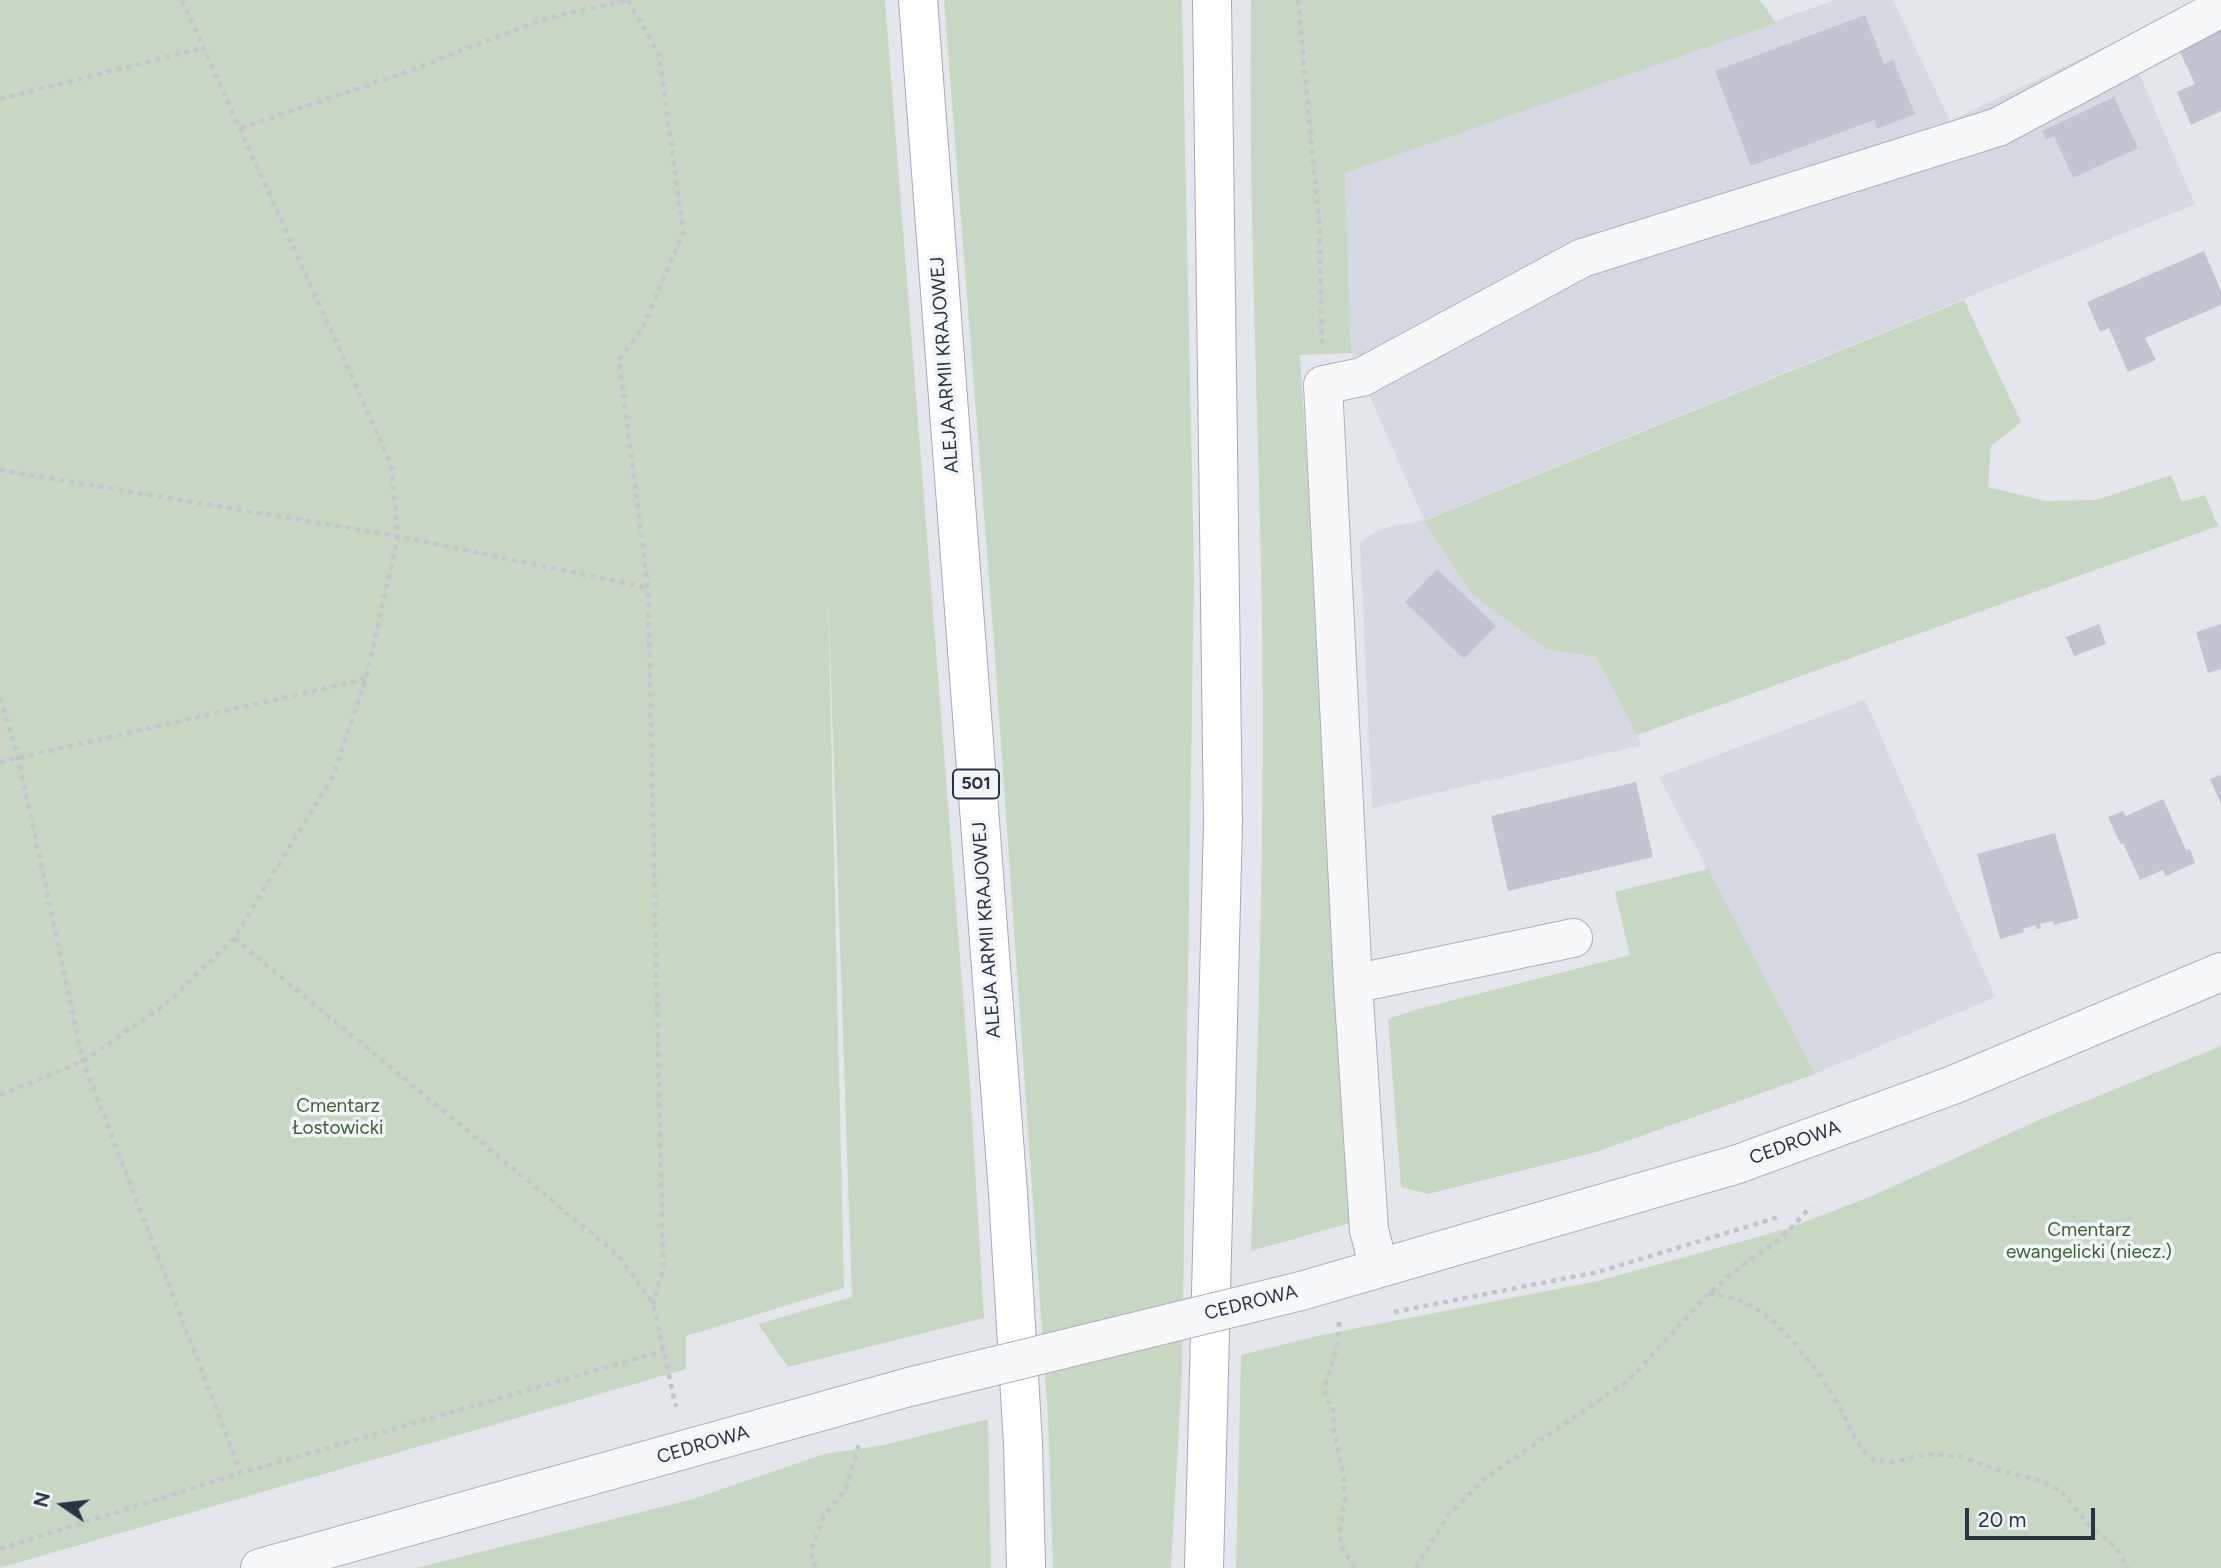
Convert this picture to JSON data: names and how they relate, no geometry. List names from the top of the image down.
{
  "streets": {
    "main road": ["ALEJA ARMII KRAJOWEJ", "501"],
    "street": ["CEDROWA"]
  },
  "parks": ["Cmentarz Łostowicki", "Cmentarz ewangelicki (niecz.)"],
  "scale_bar": "20 m",
  "north": "left"
}
